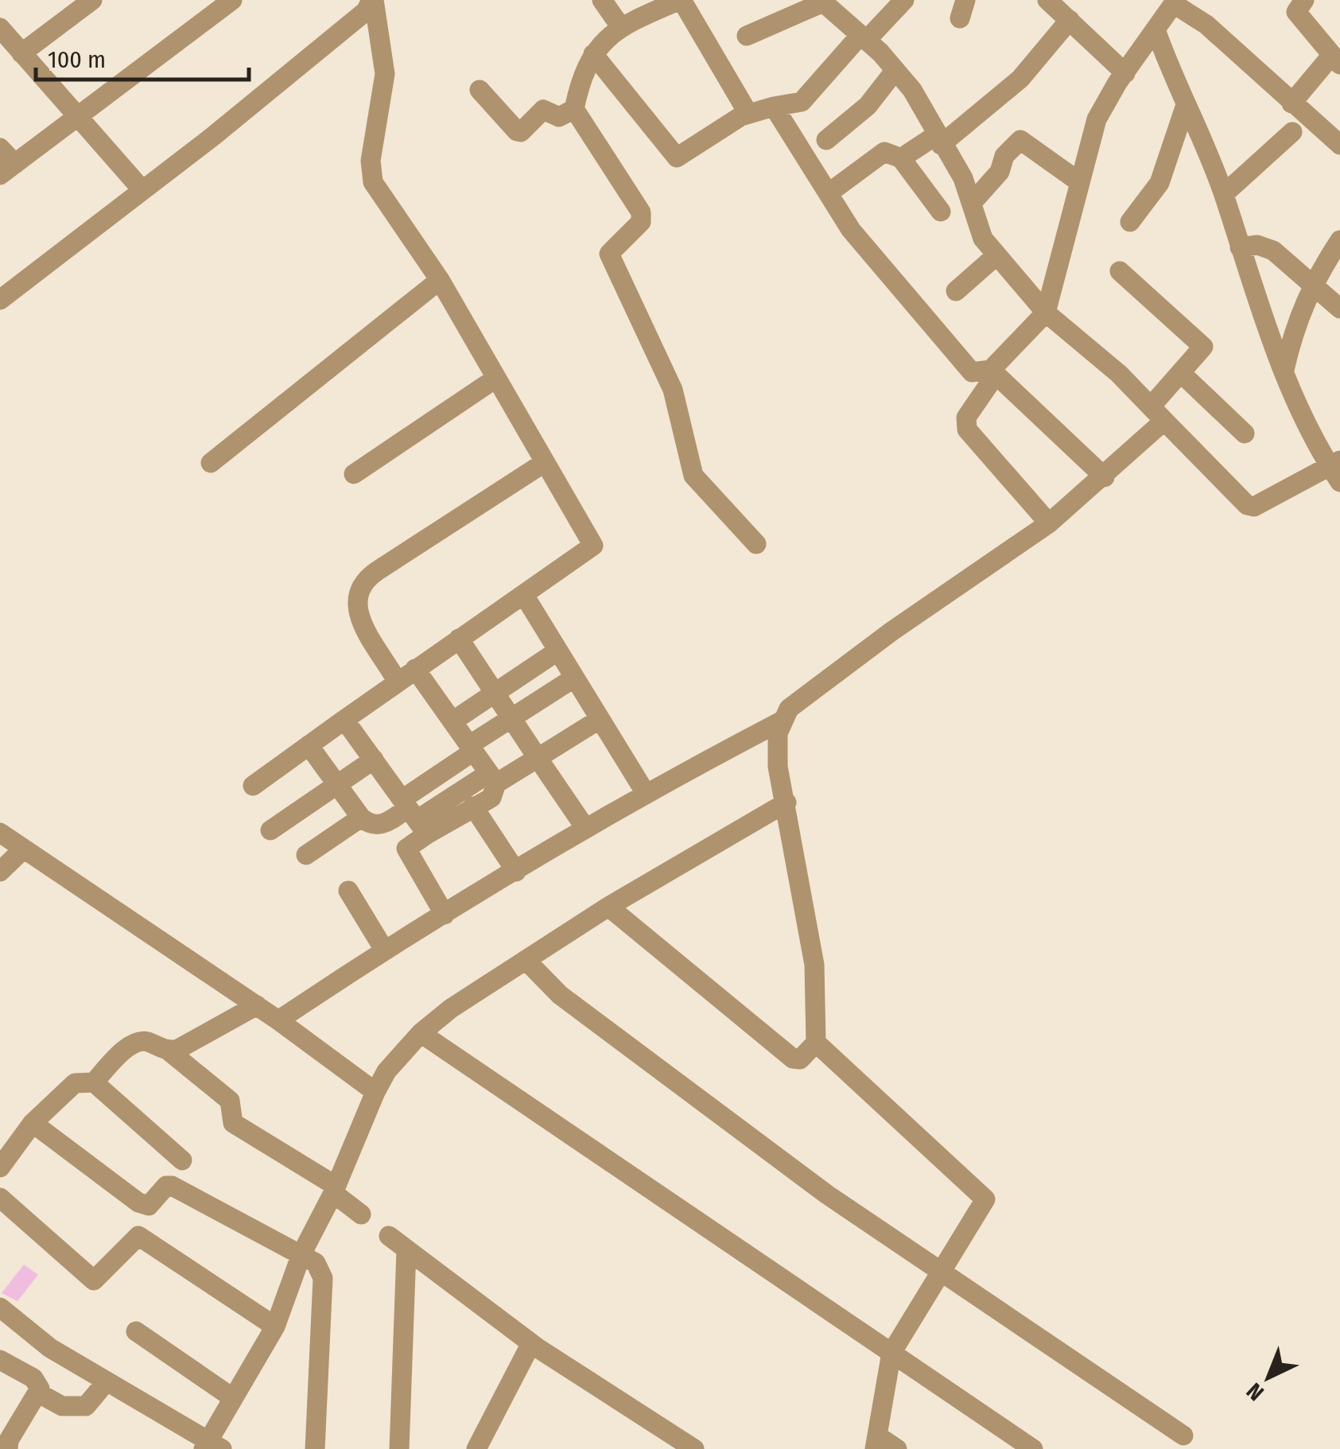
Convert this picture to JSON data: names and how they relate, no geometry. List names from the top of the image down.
{
  "scale_bar": "100 m",
  "north": "bottom left"
}
